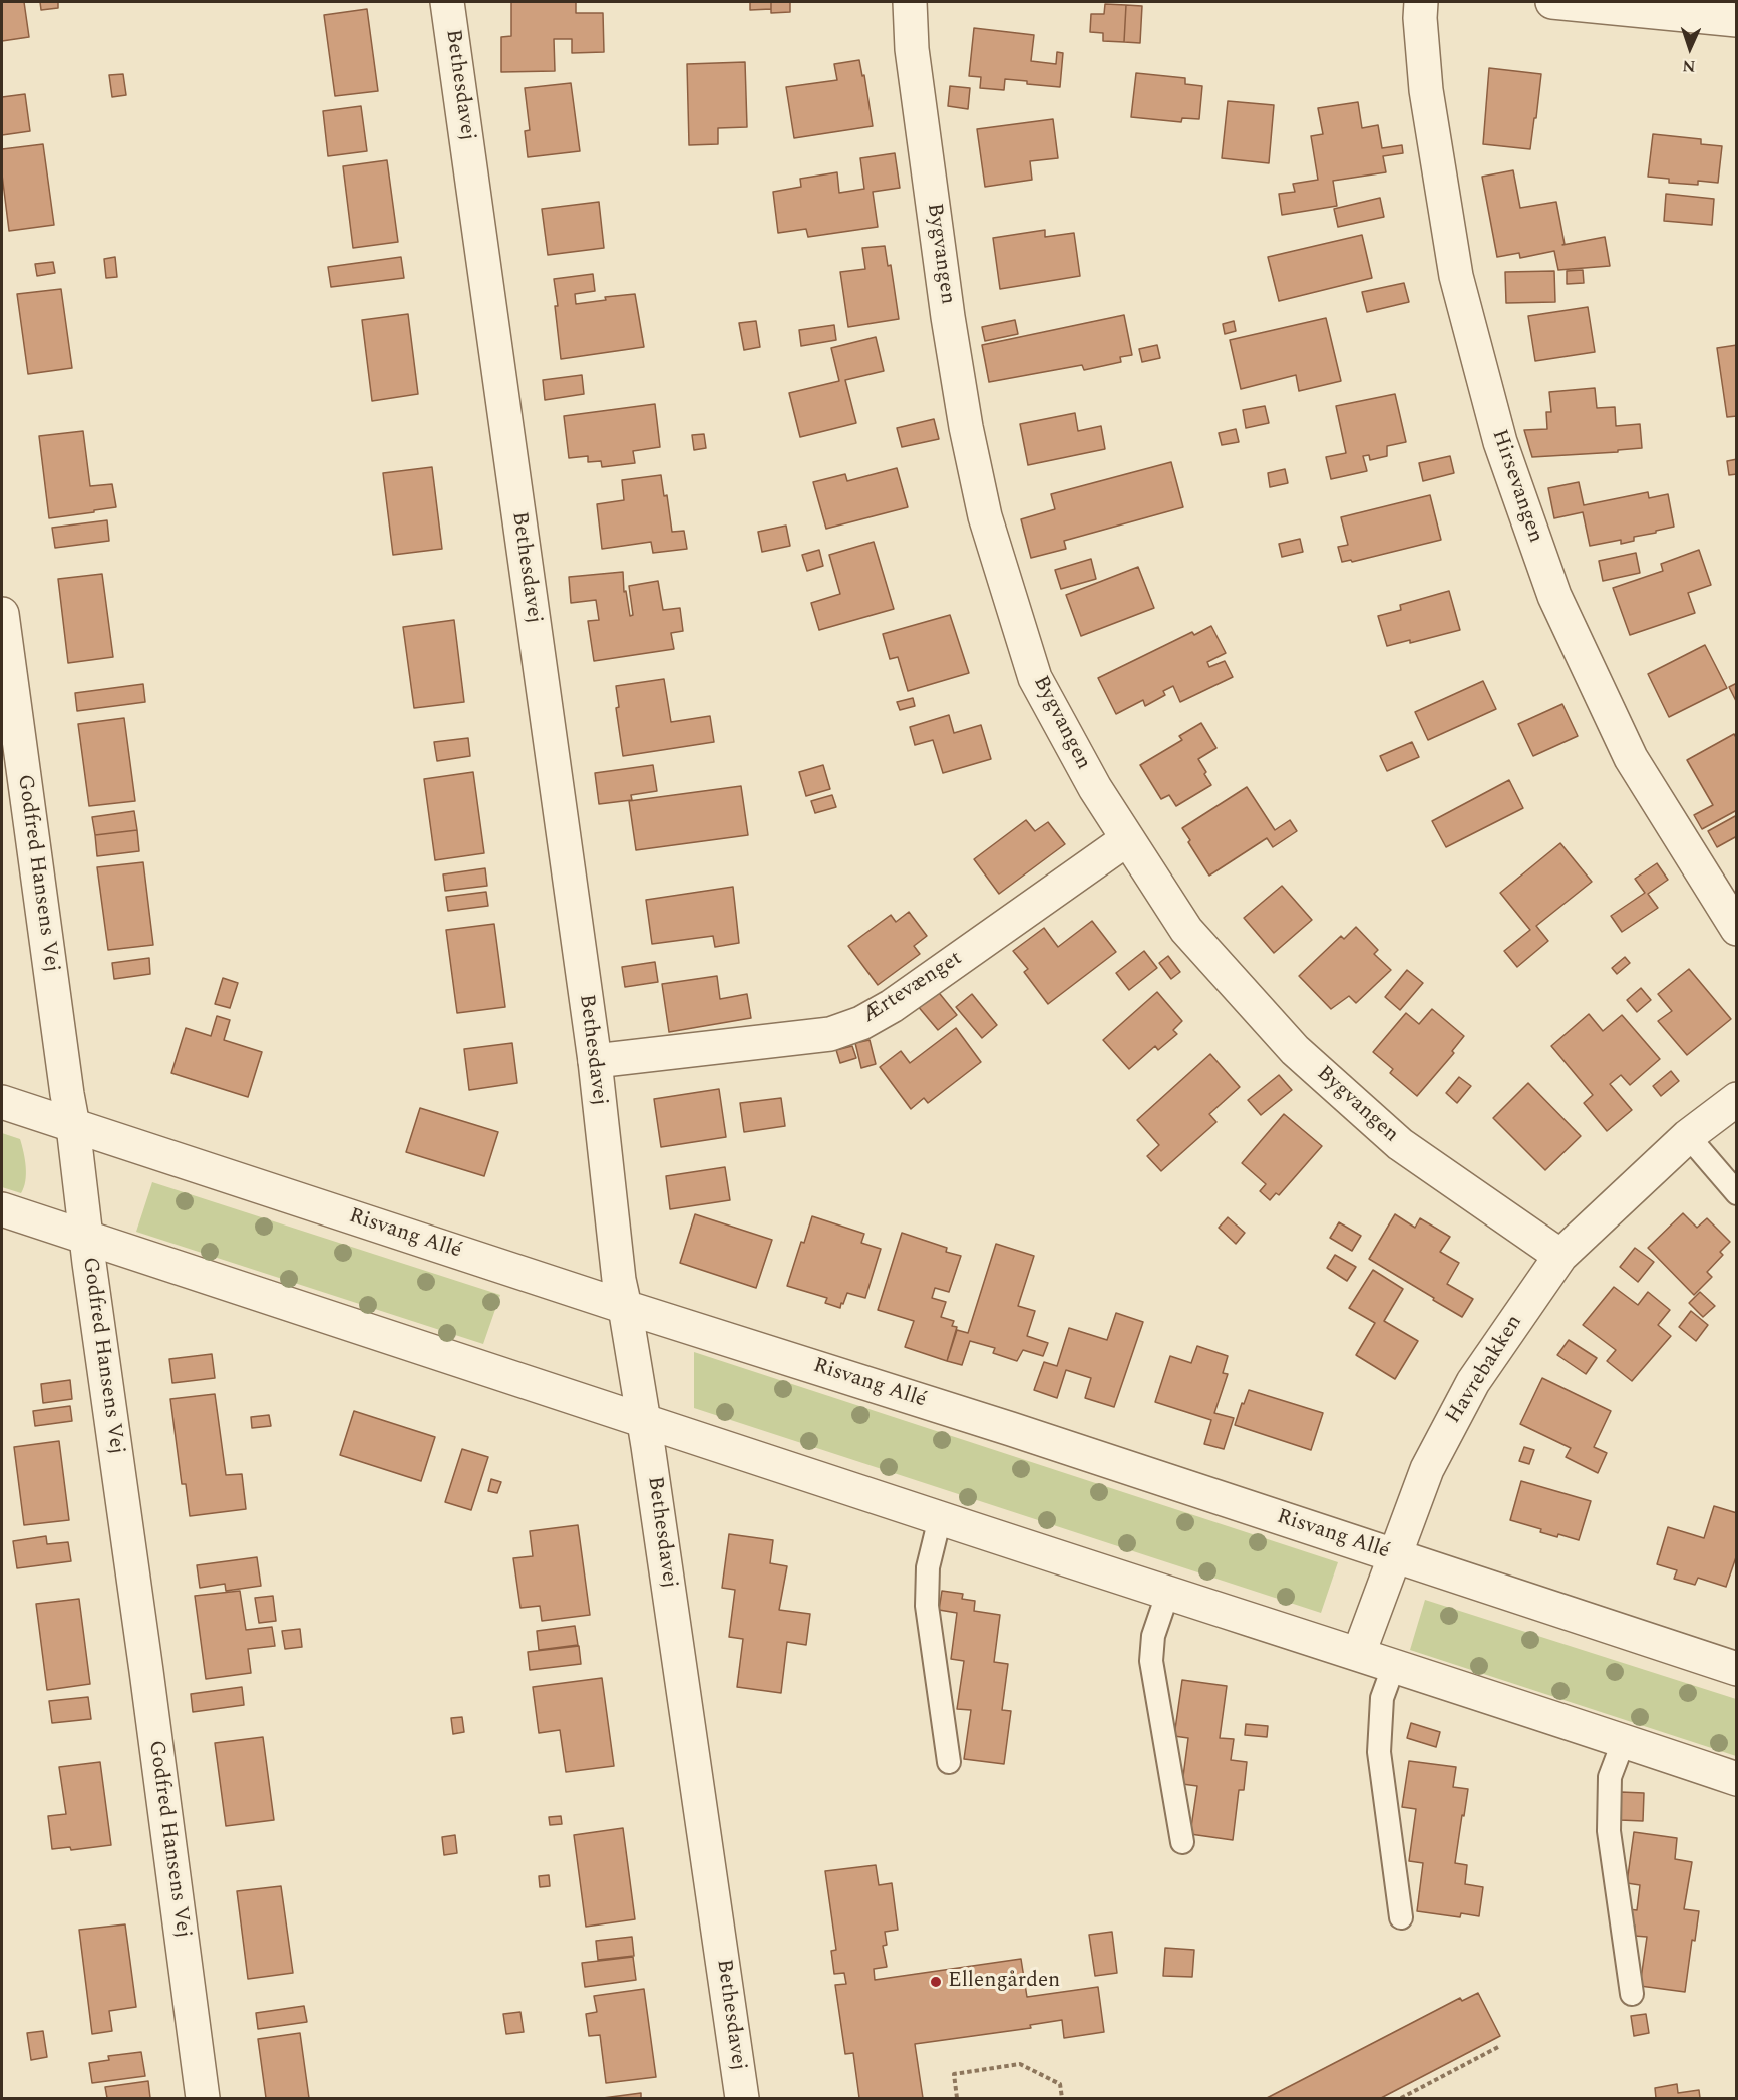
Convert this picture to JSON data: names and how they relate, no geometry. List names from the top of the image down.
{
  "streets": {
    "street": [
      "Bethesdavej",
      "Bygvangen",
      "Hirsevangen",
      "Godfred Hansens Vej",
      "Ærtevænget",
      "Risvang Allé",
      "Havrebakken"
    ]
  },
  "crossings": [
    ["Bethesdavej", "Ærtevænget"],
    ["Bethesdavej", "Risvang Allé"],
    ["Bygvangen", "Ærtevænget"],
    ["Bygvangen", "Havrebakken"],
    ["Godfred Hansens Vej", "Risvang Allé"],
    ["Risvang Allé", "Havrebakken"]
  ],
  "places": ["Ellengården"],
  "north": "bottom"
}
